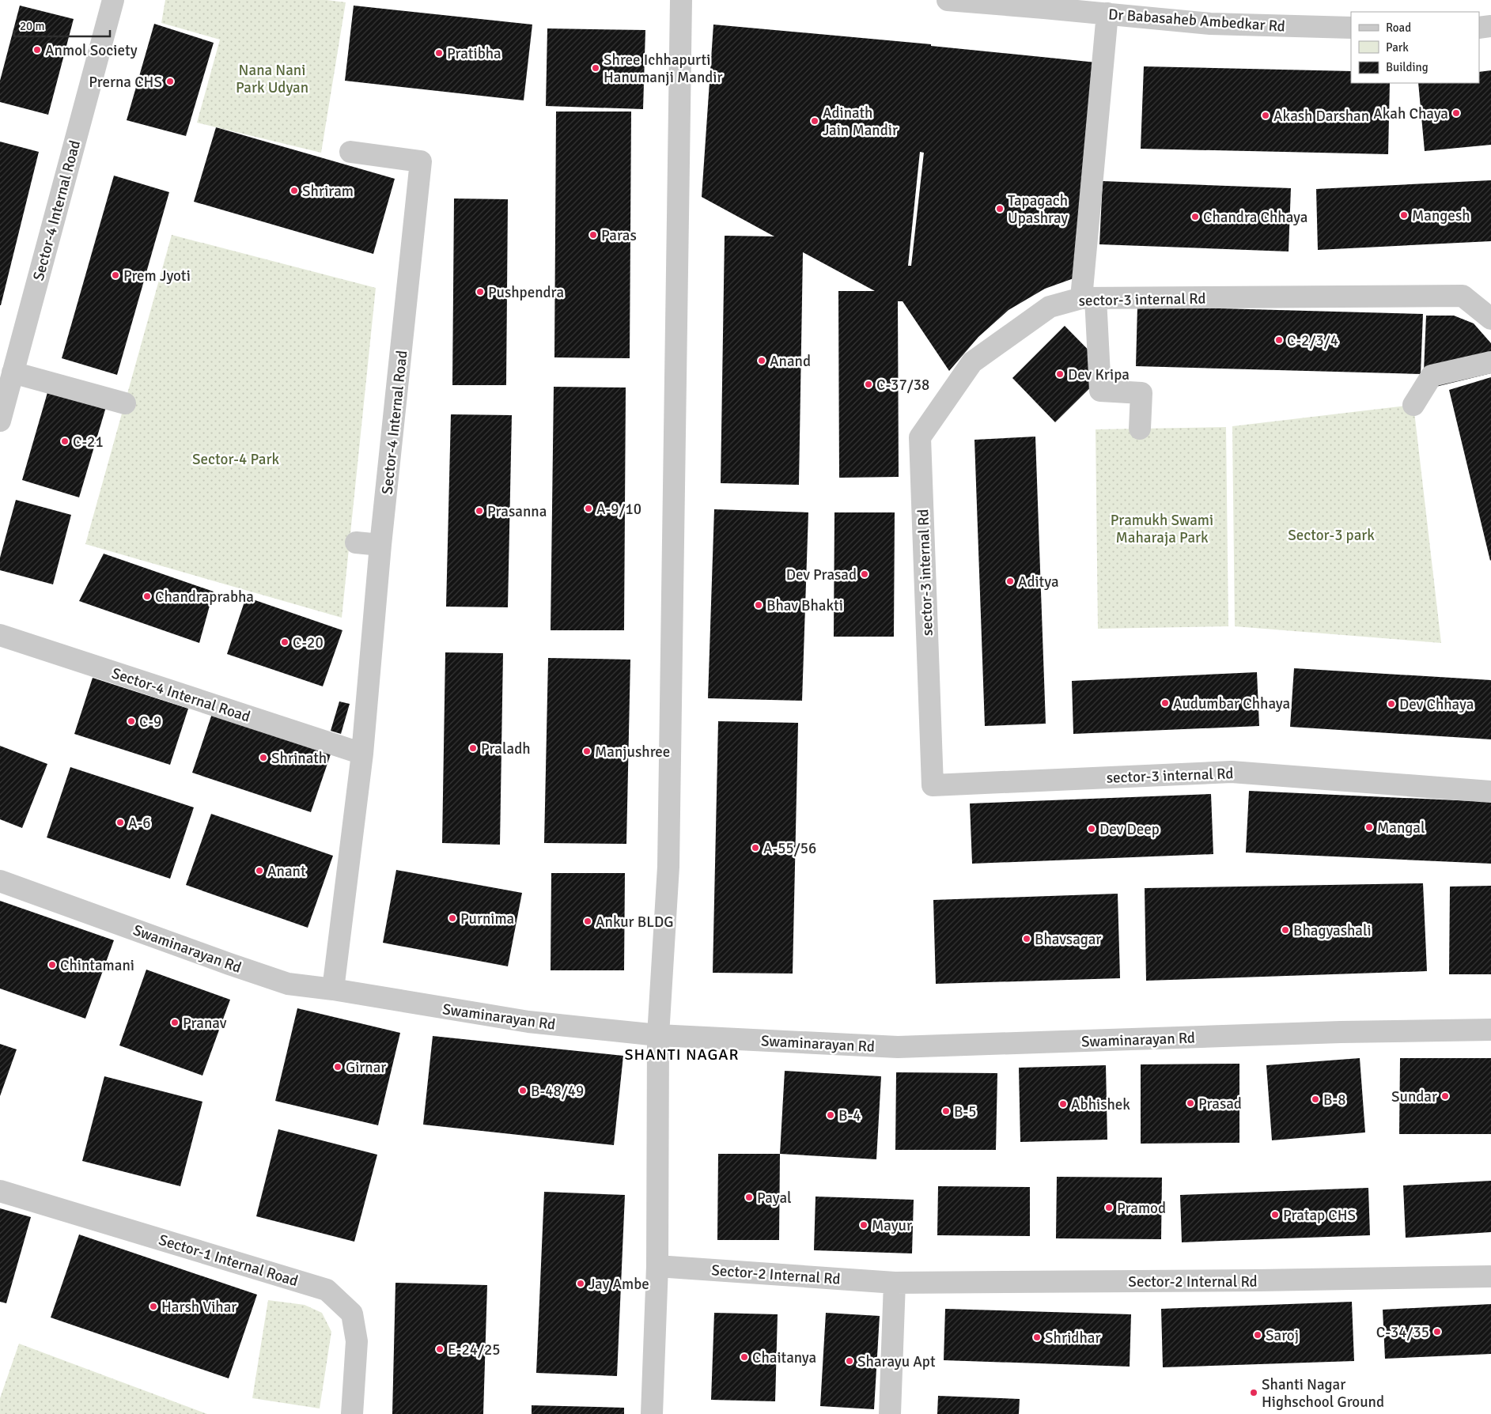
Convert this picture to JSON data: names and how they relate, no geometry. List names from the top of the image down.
{
  "streets": {
    "street": [
      "Dr Babasaheb Ambedkar Rd",
      "Sector-4 Internal Road",
      "sector-3 internal Rd",
      "Swaminarayan Rd",
      "Sector-1 Internal Road",
      "Sector-2 Internal Rd"
    ]
  },
  "crossings": [
    ["Sector-4 Internal Road", "Swaminarayan Rd"]
  ],
  "districts": ["SHANTI NAGAR"],
  "parks": [
    "Nana Nani Park Udyan",
    "Sector-4 Park",
    "Pramukh Swami Maharaja Park",
    "Sector-3 park"
  ],
  "places": [
    "Anmol Society",
    "Pratibha",
    "Shree Ichhapurti Hanumanji Mandir",
    "Prerna CHS",
    "Akah Chaya",
    "Akash Darshan",
    "Adinath Jain Mandir",
    "Shriram",
    "Tapagach Upashray",
    "Mangesh",
    "Chandra Chhaya",
    "Paras",
    "Prem Jyoti",
    "Pushpendra",
    "C-2/3/4",
    "Anand",
    "Dev Kripa",
    "C-37/38",
    "C-21",
    "A-9/10",
    "Prasanna",
    "Dev Prasad",
    "Aditya",
    "Chandraprabha",
    "Bhav Bhakti",
    "C-20",
    "Audumbar Chhaya",
    "Dev Chhaya",
    "C-9",
    "Praladh",
    "Manjushree",
    "Shrinath",
    "A-6",
    "Mangal",
    "Dev Deep",
    "A-55/56",
    "Anant",
    "Purnima",
    "Ankur BLDG",
    "Bhagyashali",
    "Bhavsagar",
    "Chintamani",
    "Pranav",
    "Girnar",
    "B-48/49",
    "Sundar",
    "B-8",
    "Prasad",
    "Abhishek",
    "B-5",
    "B-4",
    "Payal",
    "Pramod",
    "Pratap CHS",
    "Mayur",
    "Jay Ambe",
    "Harsh Vihar",
    "C-34/35",
    "Saroj",
    "Shridhar",
    "E-24/25",
    "Chaitanya",
    "Sharayu Apt",
    "Shanti Nagar Highschool Ground"
  ],
  "legend": ["Road", "Park", "Building"],
  "scale_bar": "20 m"
}
